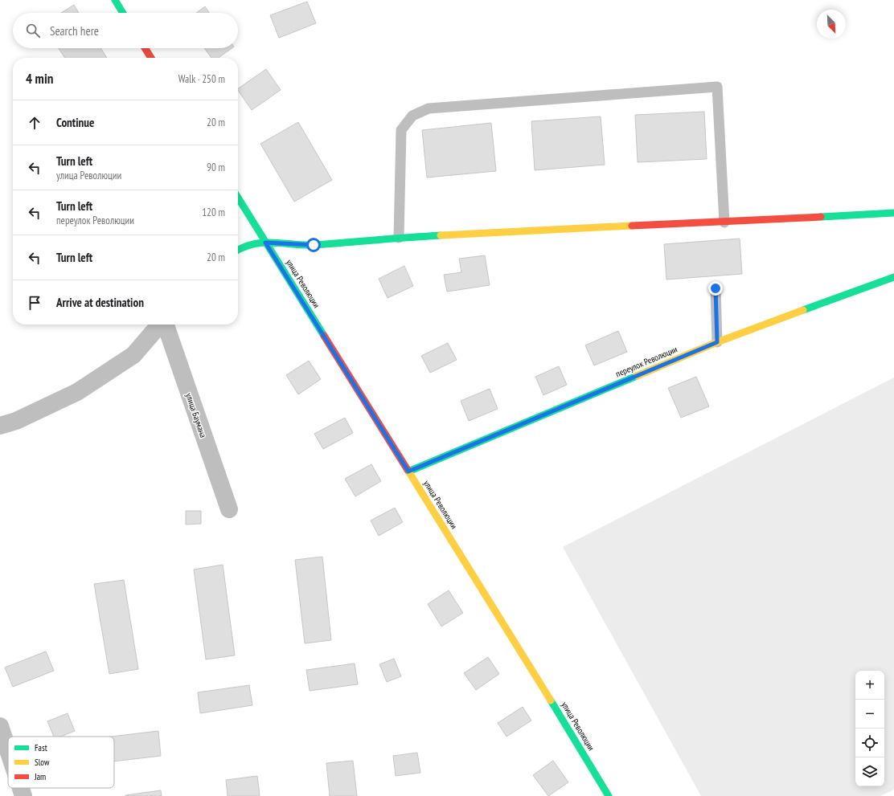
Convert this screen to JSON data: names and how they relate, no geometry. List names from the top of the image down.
{
  "streets": {
    "street": ["улица Революции", "переулок Революции", "улица Баумана"]
  },
  "crossings": [
    ["улица Революции", "переулок Революции"]
  ],
  "legend": ["Fast", "Slow", "Jam"],
  "north": "bottom right",
  "page": {
    "search": "Search here",
    "heading": ["4 min", "Walk · 250 m"],
    "list": [
      ["Continue", "20 m"],
      ["Turn left", "улица Революции", "90 m"],
      ["Turn left", "переулок Революции", "120 m"],
      ["Turn left", "20 m"],
      "Arrive at destination"
    ],
    "map_buttons": ["+", "−"]
  }
}
